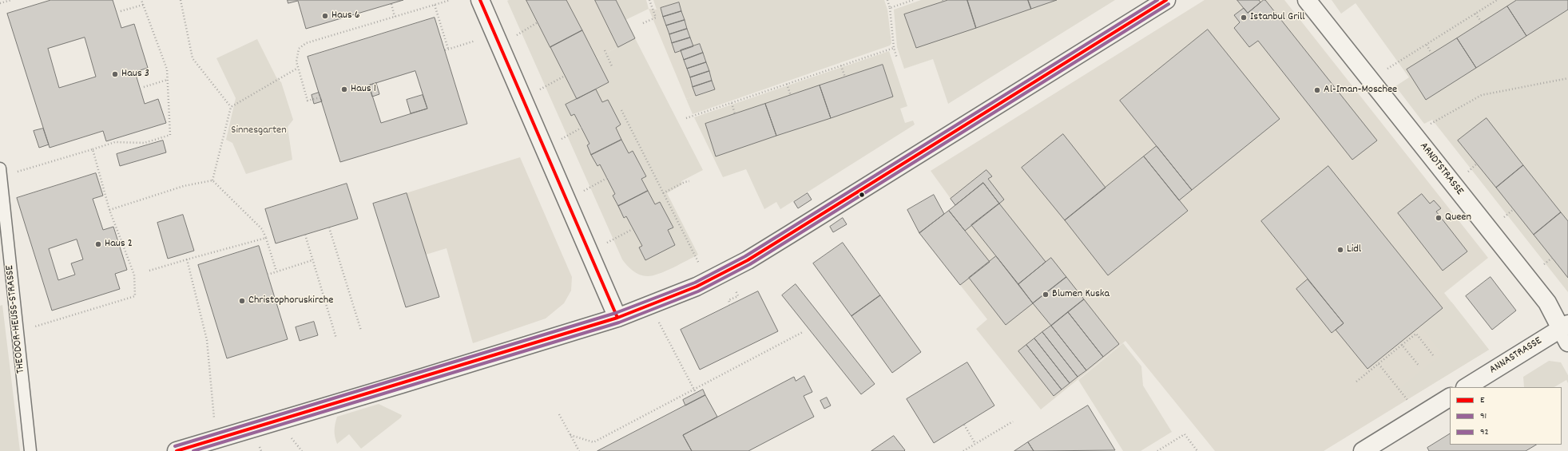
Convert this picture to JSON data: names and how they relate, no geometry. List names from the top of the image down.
{
  "streets": {
    "street": ["ARNDTSTRASSE", "ANNASTRASSE"],
    "lane": ["THEODOR-HEUSS-STRASSE"]
  },
  "crossings": [
    ["ARNDTSTRASSE", "ANNASTRASSE"]
  ],
  "parks": ["Sinnesgarten"],
  "places": [
    "Haus 6",
    "Istanbul Grill",
    "Haus 3",
    "Haus 1",
    "Al-Iman-Moschee",
    "Queen",
    "Haus 2",
    "Lidl",
    "Blumen Kuska",
    "Christophoruskirche"
  ],
  "lines": ["transit line E", "transit line 92", "transit line 91"],
  "legend": ["E", "91", "92"]
}
